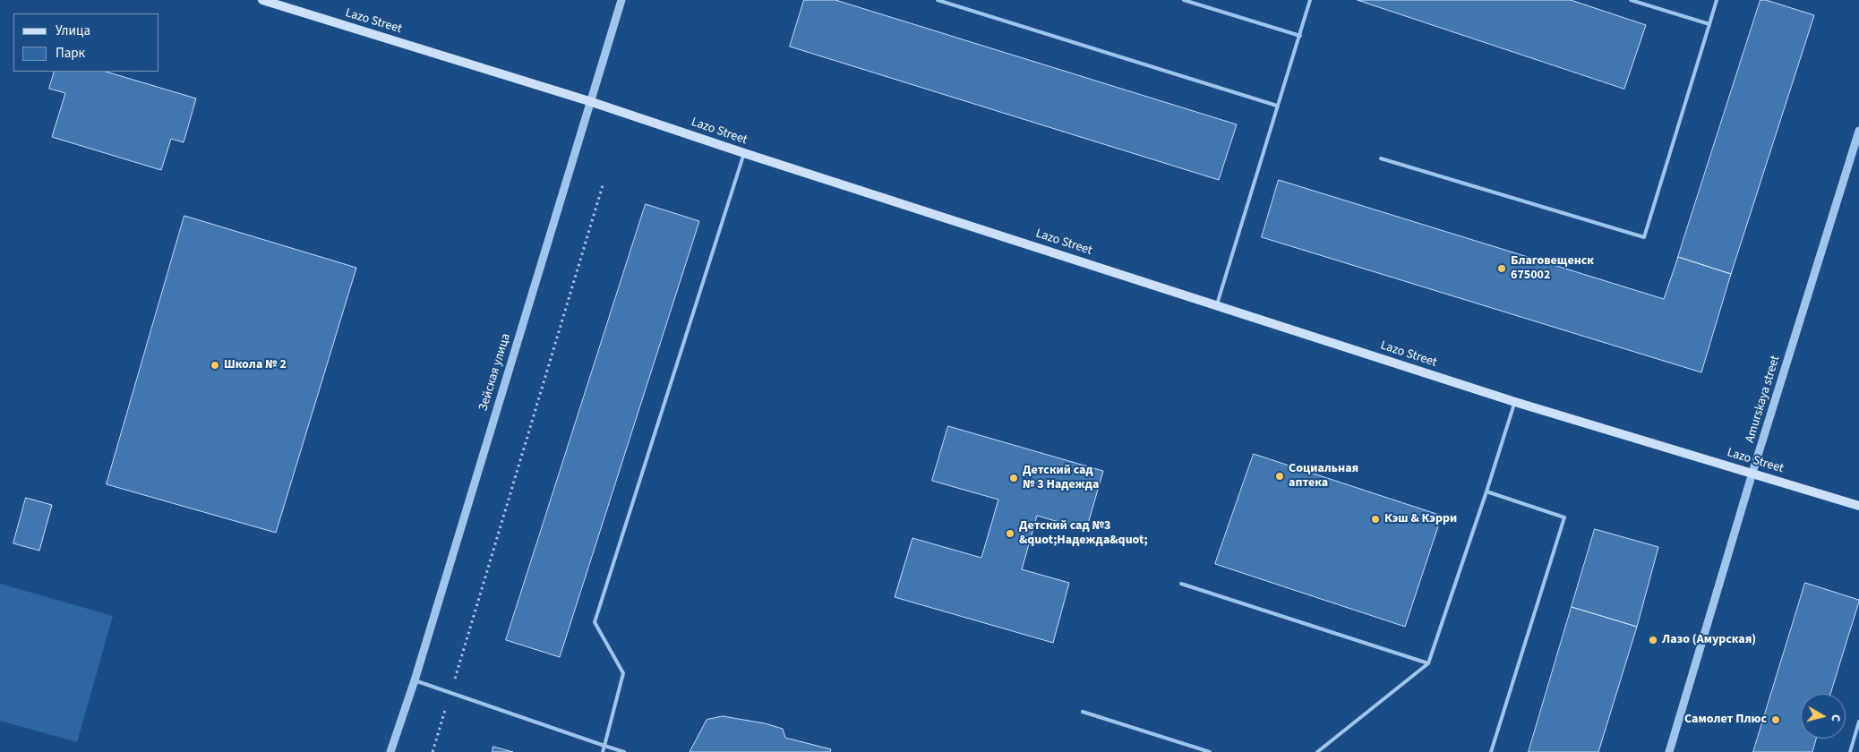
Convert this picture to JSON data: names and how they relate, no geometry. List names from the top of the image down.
{
  "streets": {
    "main road": ["Lazo Street"],
    "street": ["Зейская улица", "Amurskaya street"]
  },
  "crossings": [
    ["Lazo Street", "Зейская улица"],
    ["Lazo Street", "Amurskaya street"]
  ],
  "places": [
    "Благовещенск 675002",
    "Школа № 2",
    "Социальная аптека",
    "Детский сад № 3 Надежда",
    "Кэш & Кэрри",
    "Детский сад №3 &quot;Надежда&quot;",
    "Лазо (Амурская)",
    "Самолет Плюс"
  ],
  "legend": ["Улица", "Парк"],
  "north": "right"
}
